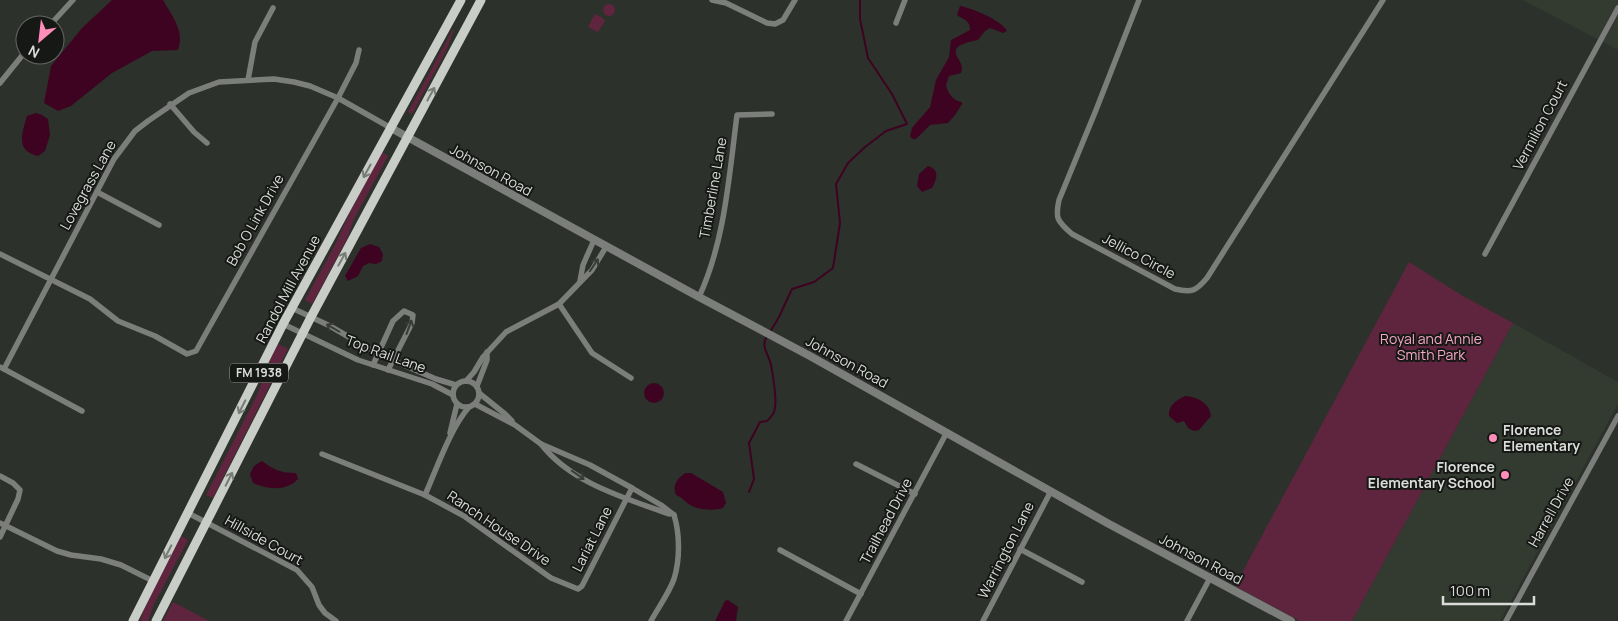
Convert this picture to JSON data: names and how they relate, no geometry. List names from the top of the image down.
{
  "streets": {
    "main road": ["Randol Mill Avenue", "FM 1938"],
    "street": [
      "Vermilion Court",
      "Johnson Road",
      "Lovegrass Lane",
      "Timberline Lane",
      "Bob O Link Drive",
      "Jellico Circle",
      "Top Rail Lane",
      "Harrell Drive",
      "Trailhead Drive",
      "Ranch House Drive",
      "Lariat Lane",
      "Hillside Court",
      "Warrington Lane"
    ]
  },
  "crossings": [
    ["Johnson Road", "Lovegrass Lane"],
    ["Johnson Road", "Timberline Lane"],
    ["Johnson Road", "Randol Mill Avenue"],
    ["Johnson Road", "FM 1938"],
    ["Johnson Road", "Trailhead Drive"],
    ["Johnson Road", "Warrington Lane"],
    ["Lovegrass Lane", "Bob O Link Drive"],
    ["Lovegrass Lane", "Randol Mill Avenue"],
    ["Randol Mill Avenue", "Top Rail Lane"],
    ["Randol Mill Avenue", "Hillside Court"],
    ["Top Rail Lane", "FM 1938"],
    ["FM 1938", "Hillside Court"],
    ["Ranch House Drive", "Lariat Lane"]
  ],
  "parks": ["Royal and Annie Smith Park"],
  "places": ["Florence Elementary", "Florence Elementary School"],
  "scale_bar": "100 m",
  "north": "bottom left"
}
